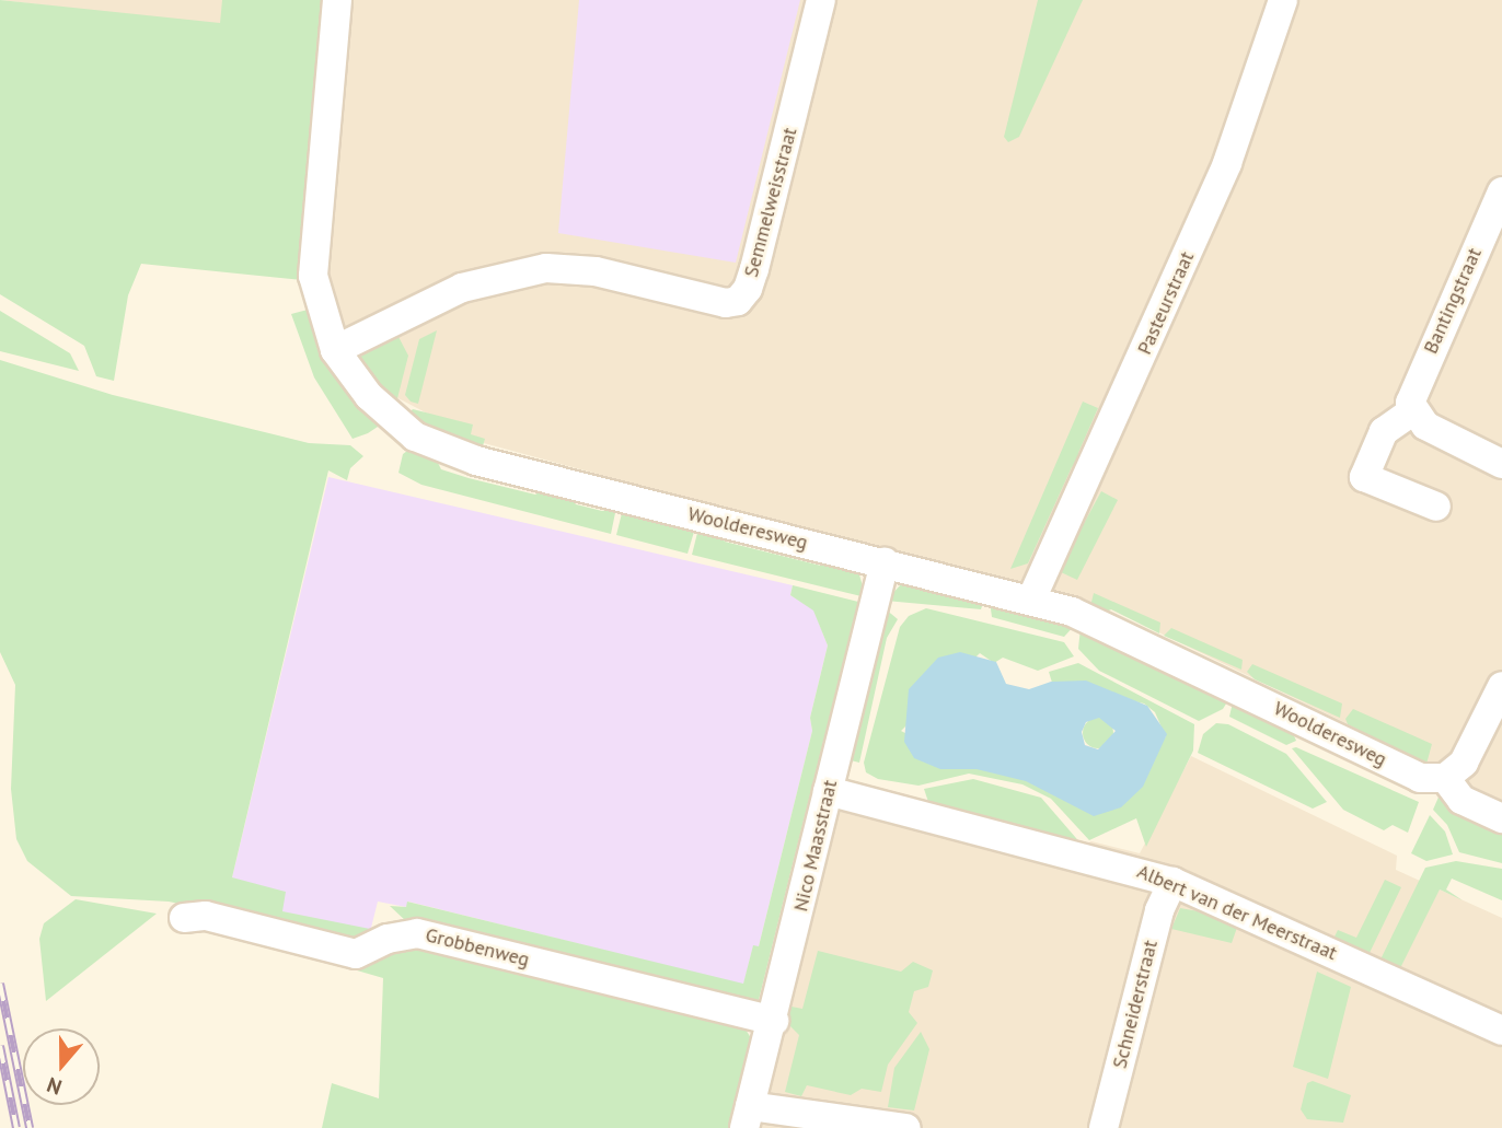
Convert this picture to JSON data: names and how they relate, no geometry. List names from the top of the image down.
{
  "streets": {
    "street": [
      "Semmelweisstraat",
      "Bantingstraat",
      "Pasteurstraat",
      "Woolderesweg",
      "Nico Maasstraat",
      "Albert van der Meerstraat",
      "Grobbenweg",
      "Schneiderstraat"
    ]
  },
  "crossings": [
    ["Semmelweisstraat", "Woolderesweg"],
    ["Pasteurstraat", "Woolderesweg"],
    ["Woolderesweg", "Nico Maasstraat"],
    ["Nico Maasstraat", "Albert van der Meerstraat"],
    ["Nico Maasstraat", "Grobbenweg"],
    ["Albert van der Meerstraat", "Schneiderstraat"]
  ],
  "north": "bottom"
}
